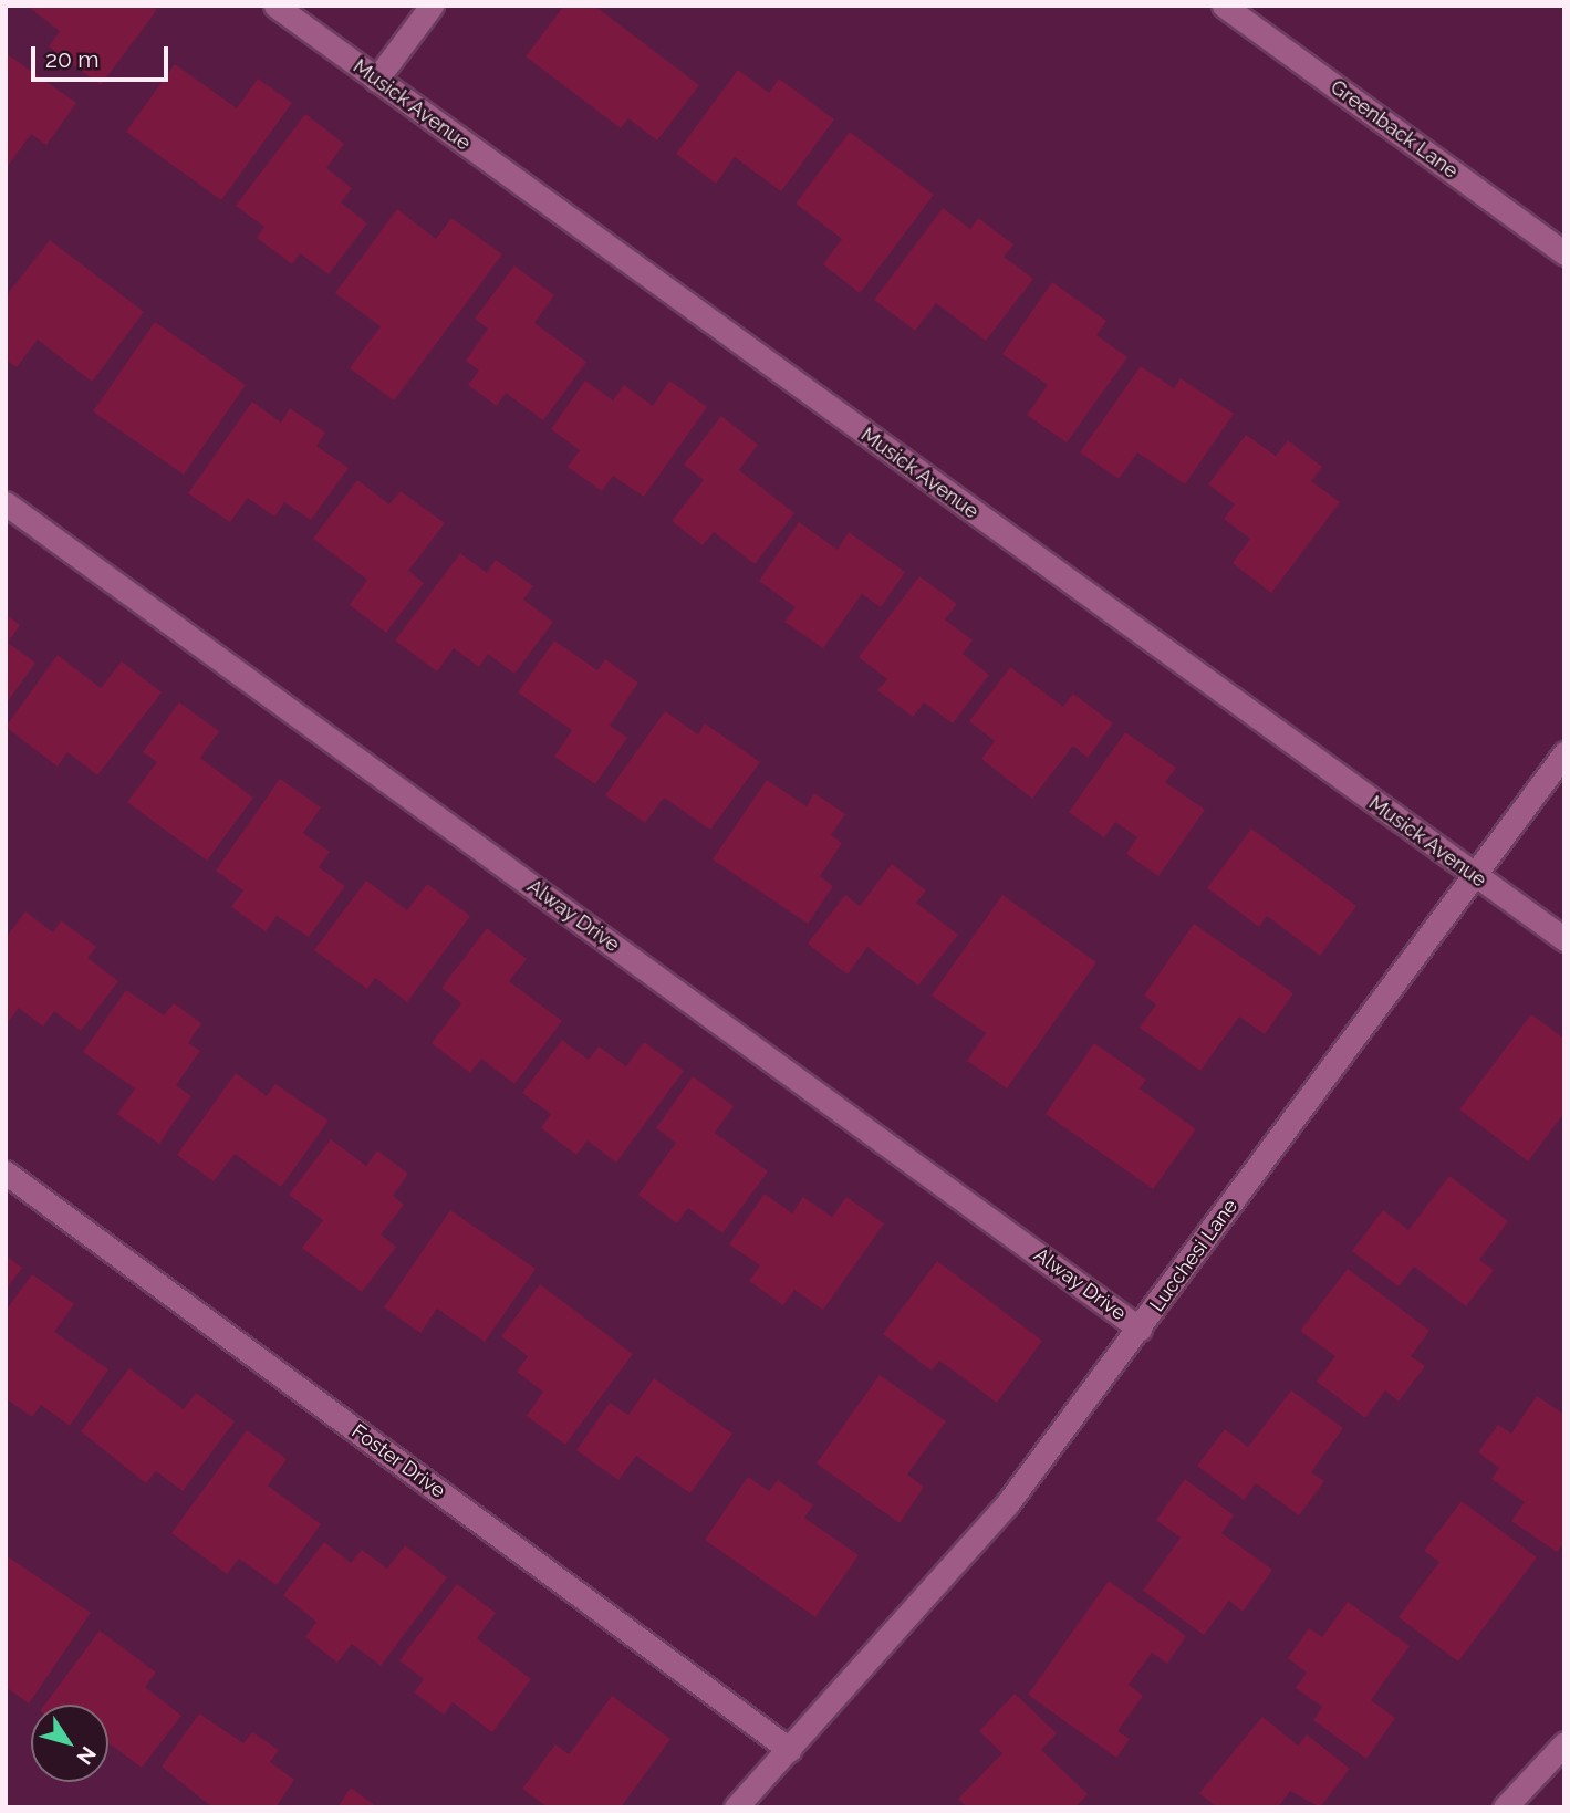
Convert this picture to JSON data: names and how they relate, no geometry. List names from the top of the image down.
{
  "streets": {
    "street": [
      "Musick Avenue",
      "Greenback Lane",
      "Alway Drive",
      "Lucchesi Lane",
      "Foster Drive"
    ]
  },
  "crossings": [
    ["Musick Avenue", "Lucchesi Lane"],
    ["Alway Drive", "Lucchesi Lane"],
    ["Lucchesi Lane", "Foster Drive"]
  ],
  "scale_bar": "20 m",
  "north": "bottom right"
}
